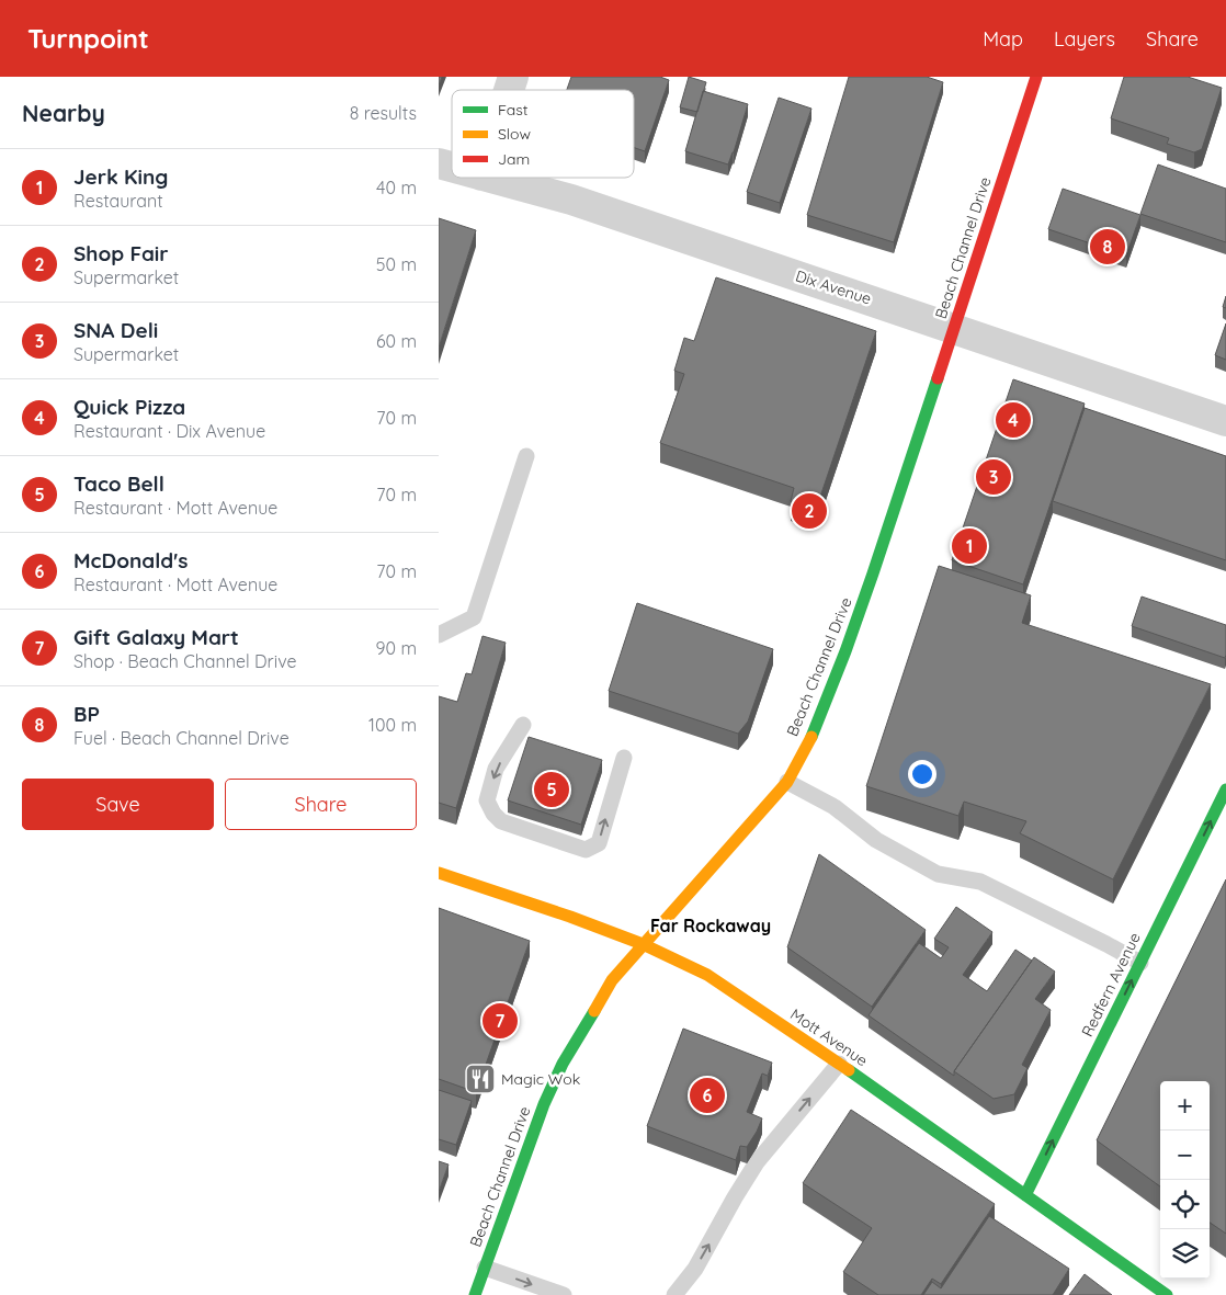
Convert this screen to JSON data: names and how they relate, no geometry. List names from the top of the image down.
{
  "streets": {
    "main road": ["Beach Channel Drive", "Redfern Avenue", "Mott Avenue"],
    "street": ["Dix Avenue"]
  },
  "crossings": [
    ["Beach Channel Drive", "Dix Avenue"],
    ["Beach Channel Drive", "Mott Avenue"],
    ["Redfern Avenue", "Mott Avenue"]
  ],
  "one_way": ["Redfern Avenue"],
  "districts": ["Far Rockaway"],
  "places": {
    "restaurant": ["Magic Wok"]
  },
  "legend": ["Fast", "Slow", "Jam"],
  "page": {
    "header": "Turnpoint",
    "nav": ["Map", "Layers", "Share"],
    "heading": ["Nearby", "8 results"],
    "list": [
      {
        "mark": "1",
        "name": "Jerk King",
        "note": "Restaurant",
        "value": "40 m"
      },
      {
        "mark": "2",
        "name": "Shop Fair",
        "note": "Supermarket",
        "value": "50 m"
      },
      {
        "mark": "3",
        "name": "SNA Deli",
        "note": "Supermarket",
        "value": "60 m"
      },
      {
        "mark": "4",
        "name": "Quick Pizza",
        "note": "Restaurant · Dix Avenue",
        "value": "70 m"
      },
      {
        "mark": "5",
        "name": "Taco Bell",
        "note": "Restaurant · Mott Avenue",
        "value": "70 m"
      },
      {
        "mark": "6",
        "name": "McDonald's",
        "note": "Restaurant · Mott Avenue",
        "value": "70 m"
      },
      {
        "mark": "7",
        "name": "Gift Galaxy Mart",
        "note": "Shop · Beach Channel Drive",
        "value": "90 m"
      },
      {
        "mark": "8",
        "name": "BP",
        "note": "Fuel · Beach Channel Drive",
        "value": "100 m"
      }
    ],
    "pins": [
      "8",
      "4",
      "3",
      "2",
      "1",
      "5",
      "7",
      "6"
    ],
    "buttons": ["Save", "Share"],
    "map_buttons": ["+", "−"]
  }
}
